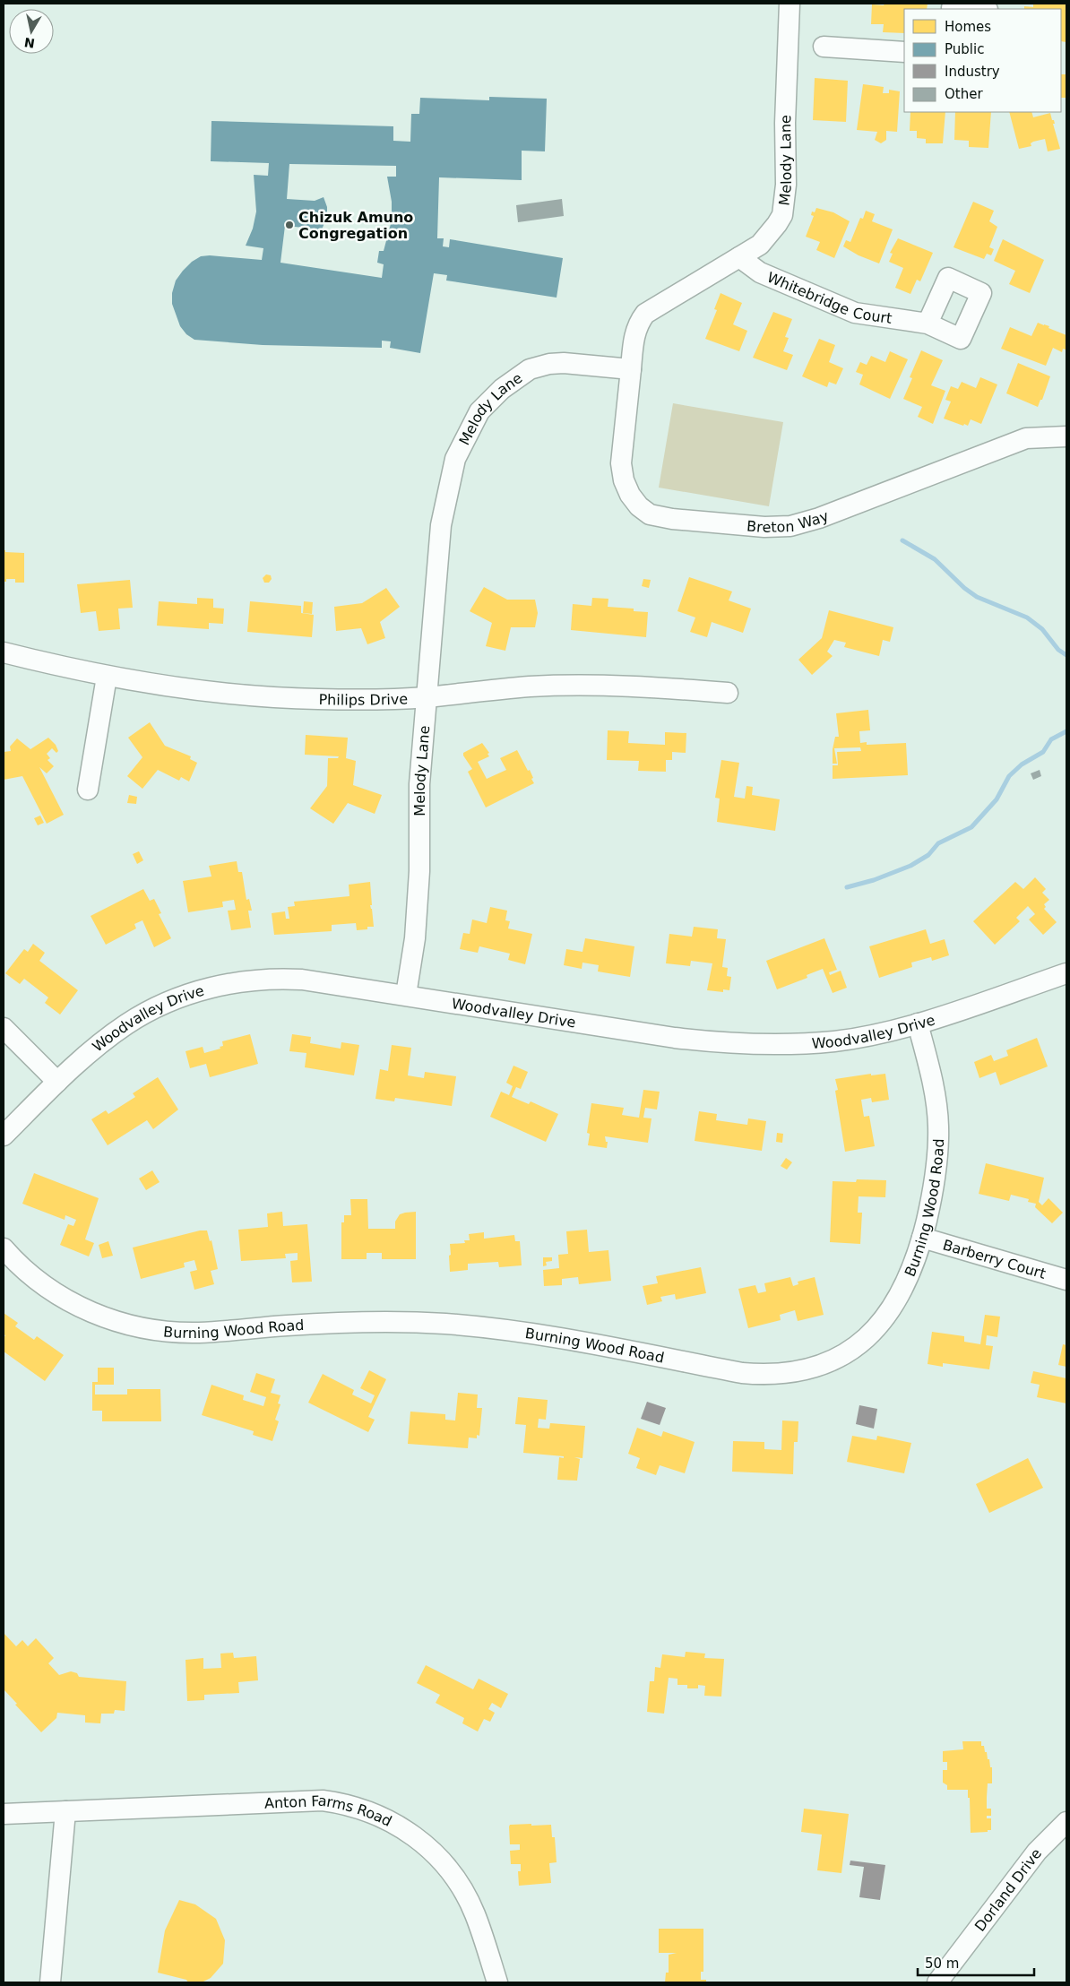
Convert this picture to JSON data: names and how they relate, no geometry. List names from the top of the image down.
{
  "streets": {
    "street": [
      "Melody Lane",
      "Whitebridge Court",
      "Breton Way",
      "Philips Drive",
      "Woodvalley Drive",
      "Burning Wood Road",
      "Barberry Court",
      "Anton Farms Road",
      "Dorland Drive"
    ]
  },
  "crossings": [
    ["Melody Lane", "Whitebridge Court"],
    ["Melody Lane", "Breton Way"],
    ["Melody Lane", "Philips Drive"],
    ["Melody Lane", "Woodvalley Drive"],
    ["Woodvalley Drive", "Burning Wood Road"],
    ["Burning Wood Road", "Barberry Court"]
  ],
  "places": ["Chizuk Amuno Congregation"],
  "legend": [
    "Homes",
    "Public",
    "Industry",
    "Other"
  ],
  "scale_bar": "50 m",
  "north": "bottom"
}
